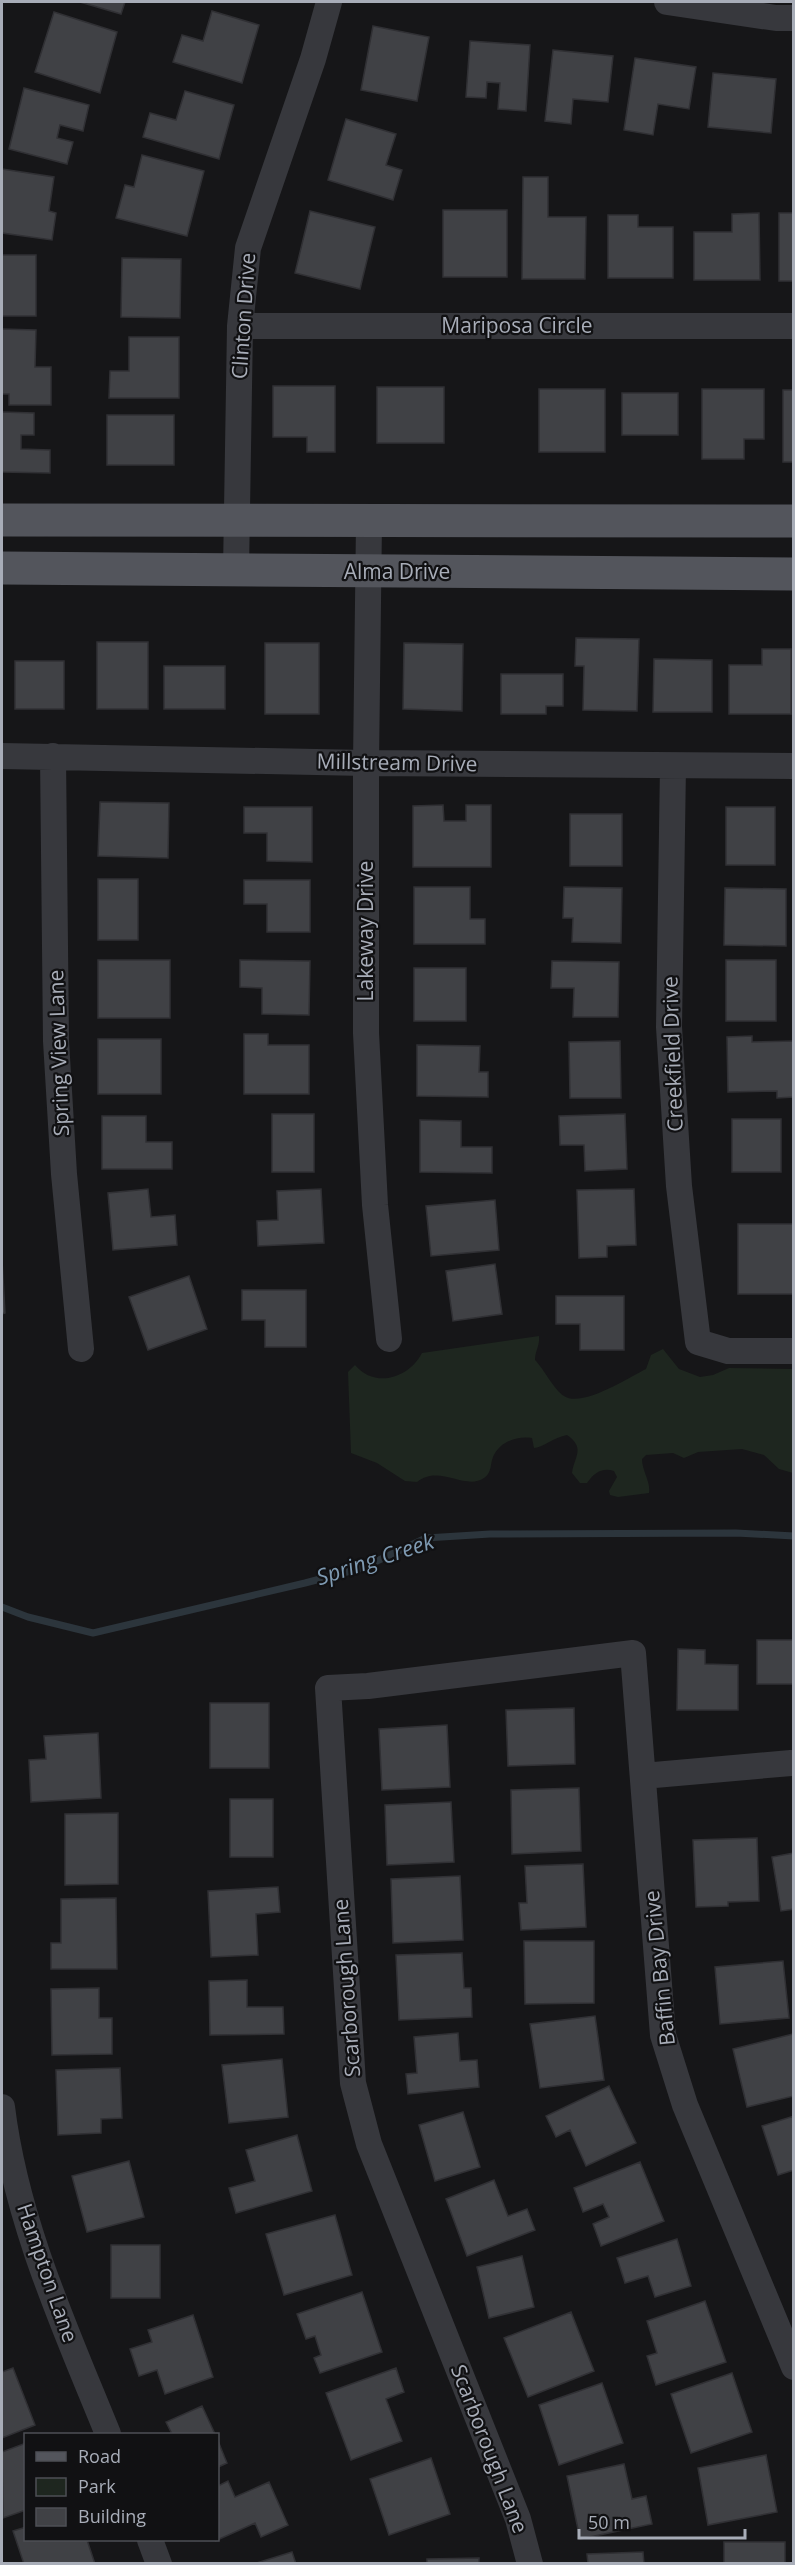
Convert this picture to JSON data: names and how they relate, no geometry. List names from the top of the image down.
{
  "streets": {
    "main road": ["Alma Drive"],
    "street": [
      "Clinton Drive",
      "Mariposa Circle",
      "Millstream Drive",
      "Lakeway Drive",
      "Spring View Lane",
      "Creekfield Drive",
      "Baffin Bay Drive",
      "Scarborough Lane",
      "Hampton Lane"
    ]
  },
  "crossings": [
    ["Clinton Drive", "Mariposa Circle"],
    ["Clinton Drive", "Alma Drive"],
    ["Alma Drive", "Lakeway Drive"],
    ["Millstream Drive", "Lakeway Drive"],
    ["Millstream Drive", "Spring View Lane"],
    ["Millstream Drive", "Creekfield Drive"],
    ["Baffin Bay Drive", "Scarborough Lane"]
  ],
  "water": ["Spring Creek"],
  "legend": ["Road", "Park", "Building"],
  "scale_bar": "50 m"
}
